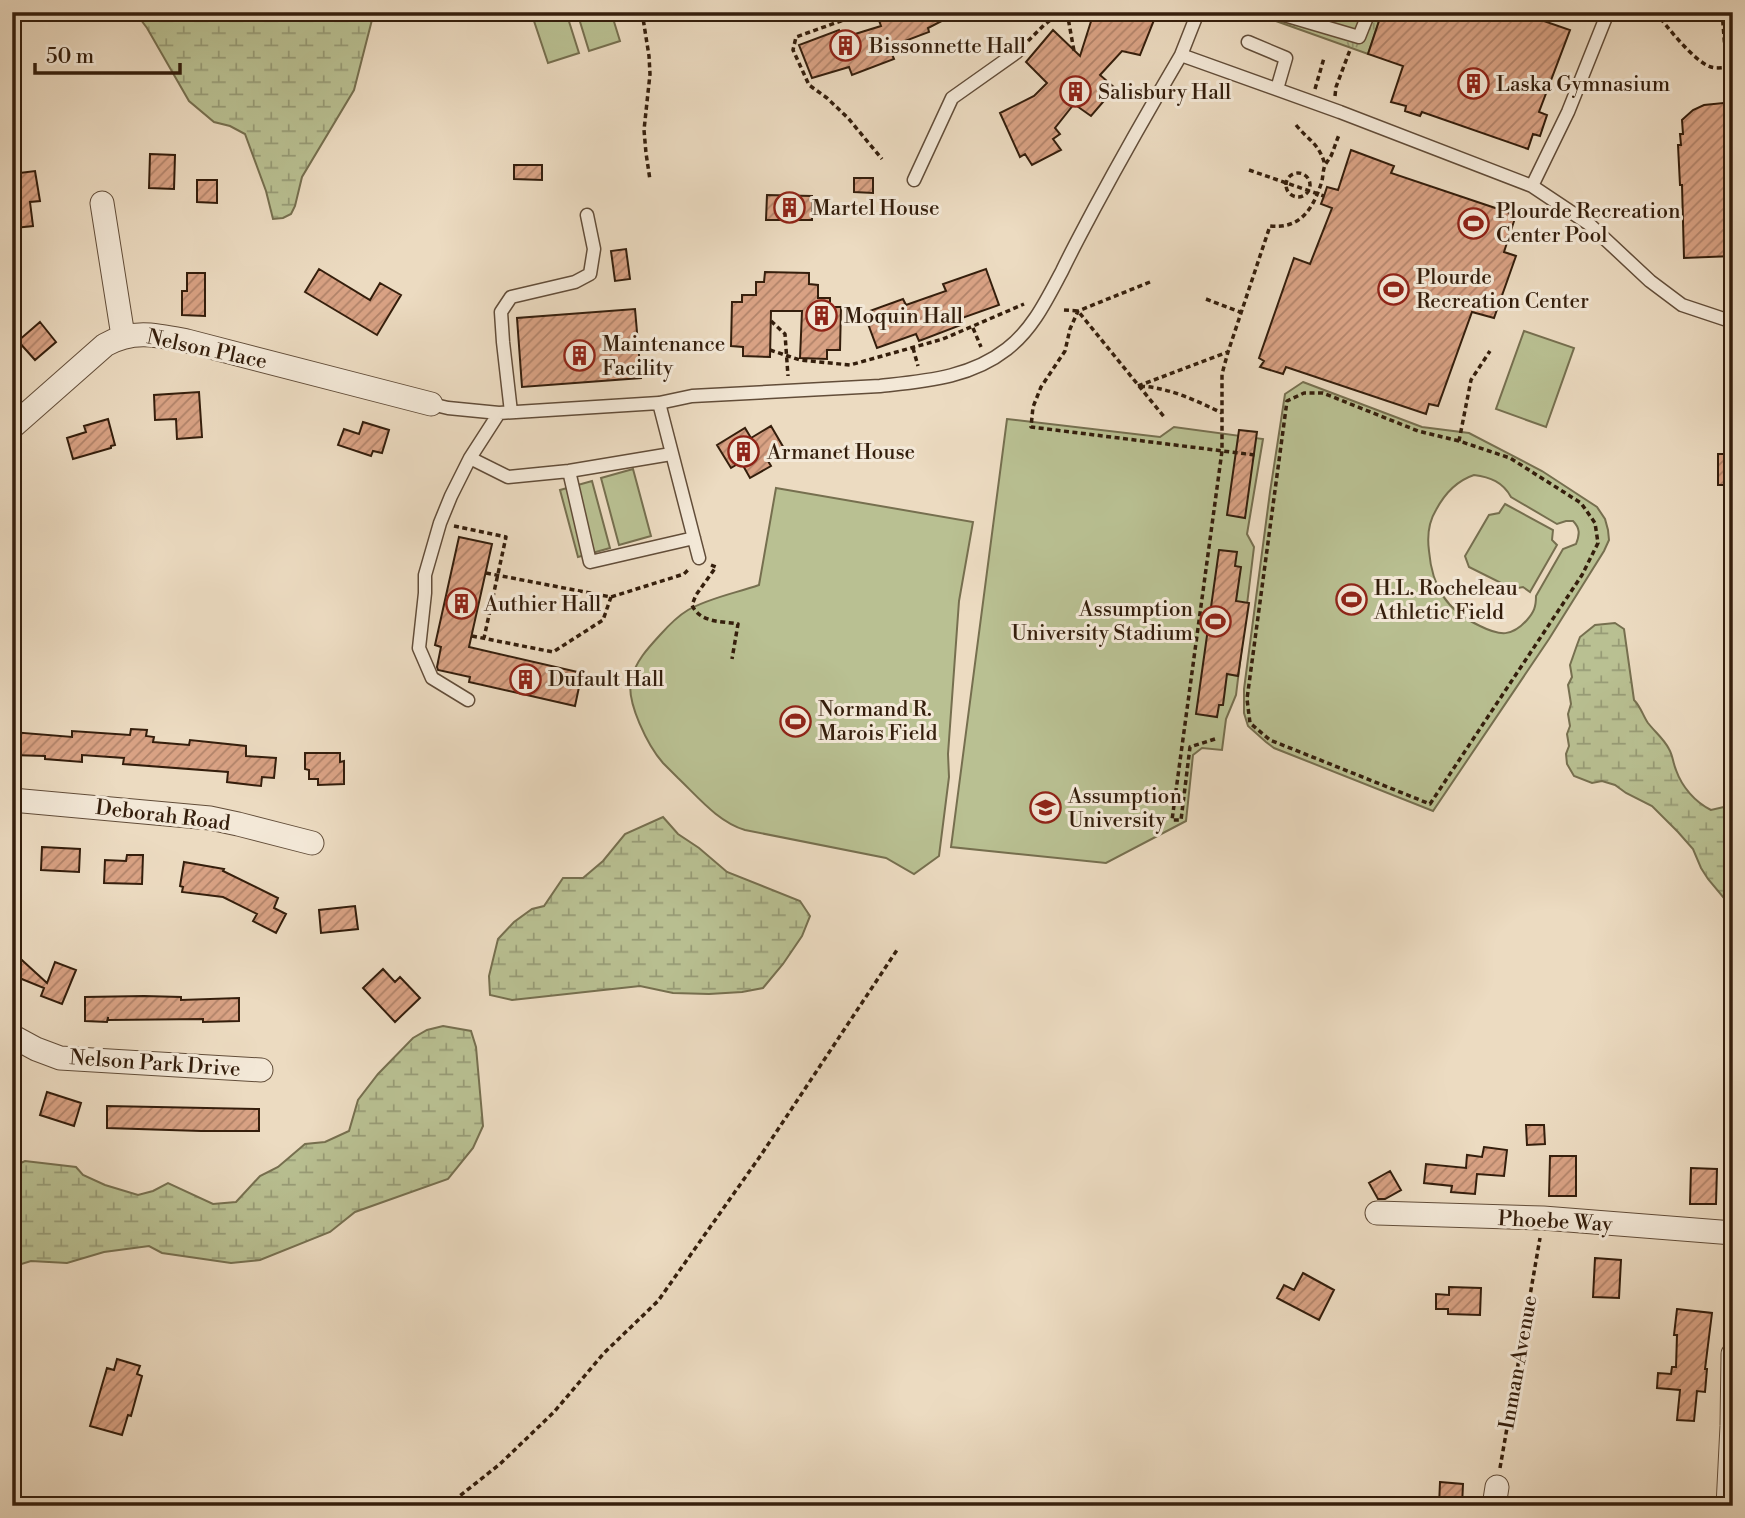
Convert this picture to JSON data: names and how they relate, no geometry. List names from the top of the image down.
{
  "streets": {
    "street": [
      "Nelson Place",
      "Deborah Road",
      "Nelson Park Drive",
      "Phoebe Way"
    ],
    "path": ["Inman Avenue"]
  },
  "crossings": [
    ["Phoebe Way", "Inman Avenue"]
  ],
  "places": {
    "building": [
      "Bissonnette Hall",
      "Laska Gymnasium",
      "Salisbury Hall",
      "Martel House",
      "Moquin Hall",
      "Maintenance Facility",
      "Armanet House",
      "Authier Hall",
      "Dufault Hall"
    ],
    "sports": [
      "Plourde Recreation Center Pool",
      "Plourde Recreation Center",
      "H.L. Rocheleau Athletic Field",
      "Assumption University Stadium",
      "Normand R. Marois Field"
    ],
    "school or university": ["Assumption University"]
  },
  "scale_bar": "50 m"
}
